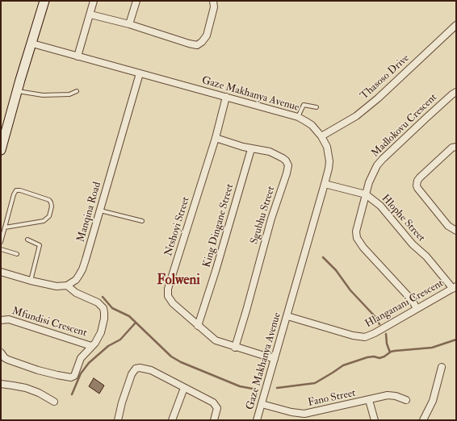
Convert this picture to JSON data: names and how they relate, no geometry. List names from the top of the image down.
{
  "streets": {
    "street": [
      "Thasoso Drive",
      "Gaze Makhanya Avenue",
      "Madlokovu Crescent",
      "Manqina Road",
      "Sgubhu Street",
      "Hlophe Street",
      "King Dingane Street",
      "Ntshoyi Street",
      "Hlanganani Crescent",
      "Mfundisi Crescent",
      "Fano Street"
    ]
  },
  "crossings": [
    ["Thasoso Drive", "Gaze Makhanya Avenue"],
    ["Gaze Makhanya Avenue", "Manqina Road"],
    ["Gaze Makhanya Avenue", "Hlophe Street"],
    ["Gaze Makhanya Avenue", "Ntshoyi Street"],
    ["Gaze Makhanya Avenue", "Hlanganani Crescent"],
    ["Gaze Makhanya Avenue", "Fano Street"],
    ["Madlokovu Crescent", "Hlophe Street"],
    ["Madlokovu Crescent", "Hlanganani Crescent"],
    ["Manqina Road", "Mfundisi Crescent"],
    ["Sgubhu Street", "King Dingane Street"],
    ["Sgubhu Street", "Ntshoyi Street"],
    ["Hlophe Street", "Hlanganani Crescent"],
    ["King Dingane Street", "Ntshoyi Street"]
  ],
  "districts": ["Folweni"]
}
